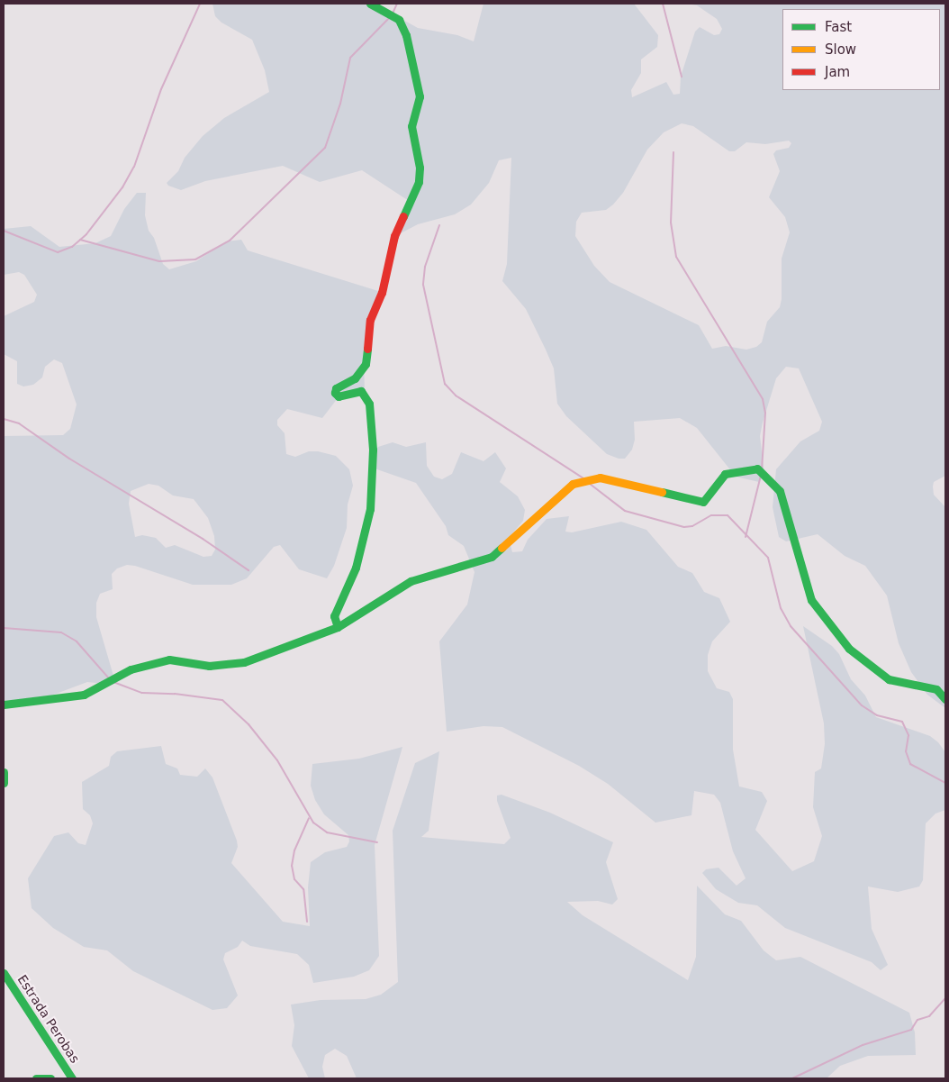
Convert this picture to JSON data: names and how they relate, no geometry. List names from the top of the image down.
{
  "streets": {
    "street": ["Estrada Perobas"]
  },
  "legend": ["Fast", "Slow", "Jam"]
}
